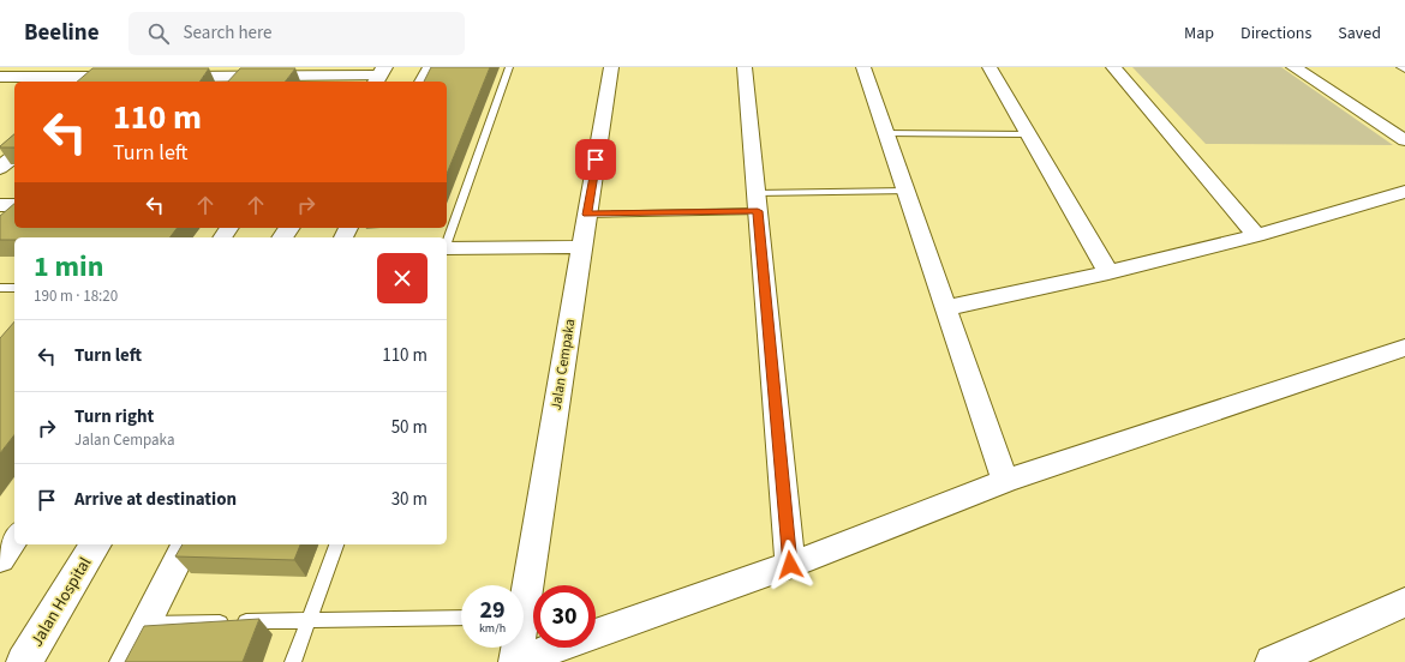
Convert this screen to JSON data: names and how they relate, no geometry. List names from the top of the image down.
{
  "streets": {
    "street": ["Jalan Cempaka", "Jalan Hospital"]
  },
  "page": {
    "header": "Beeline",
    "search": "Search here",
    "nav": ["Map", "Directions", "Saved"],
    "turn": ["110 m", "Turn left"],
    "heading": ["1 min", "190 m · 18:20"],
    "list": [
      {
        "name": "Turn left",
        "value": "110 m"
      },
      {
        "name": "Turn right",
        "note": "Jalan Cempaka",
        "value": "50 m"
      },
      {
        "name": "Arrive at destination",
        "value": "30 m"
      }
    ],
    "speed": "29 km/h",
    "limit": "30"
  }
}
